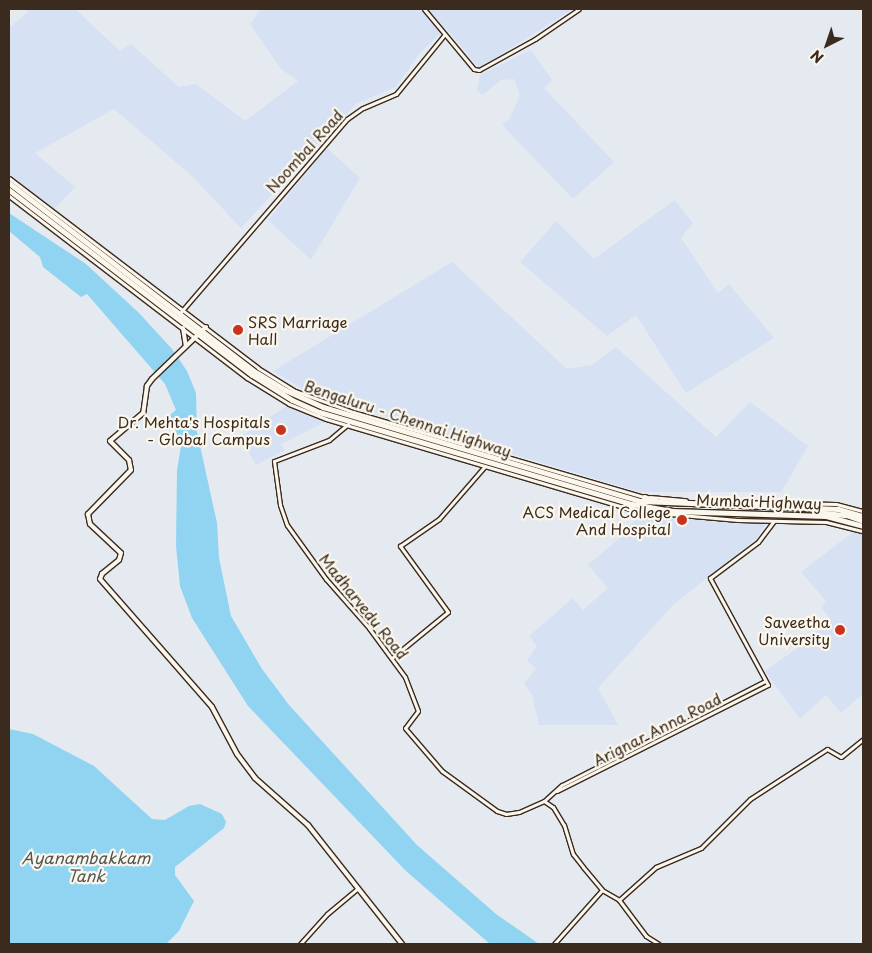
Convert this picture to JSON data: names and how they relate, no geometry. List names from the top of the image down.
{
  "streets": {
    "highway": ["Bengaluru - Chennai Highway", "Mumbai Highway"],
    "street": ["Noombal Road", "Madharvedu Road", "Arignar Anna Road"]
  },
  "crossings": [
    ["Noombal Road", "Bengaluru - Chennai Highway"],
    ["Bengaluru - Chennai Highway", "Mumbai Highway"],
    ["Bengaluru - Chennai Highway", "Madharvedu Road"],
    ["Madharvedu Road", "Arignar Anna Road"]
  ],
  "water": ["Ayanambakkam Tank"],
  "places": [
    "SRS Marriage Hall",
    "Dr. Mehta's Hospitals - Global Campus",
    "ACS Medical College And Hospital",
    "Saveetha University"
  ],
  "north": "bottom left"
}
